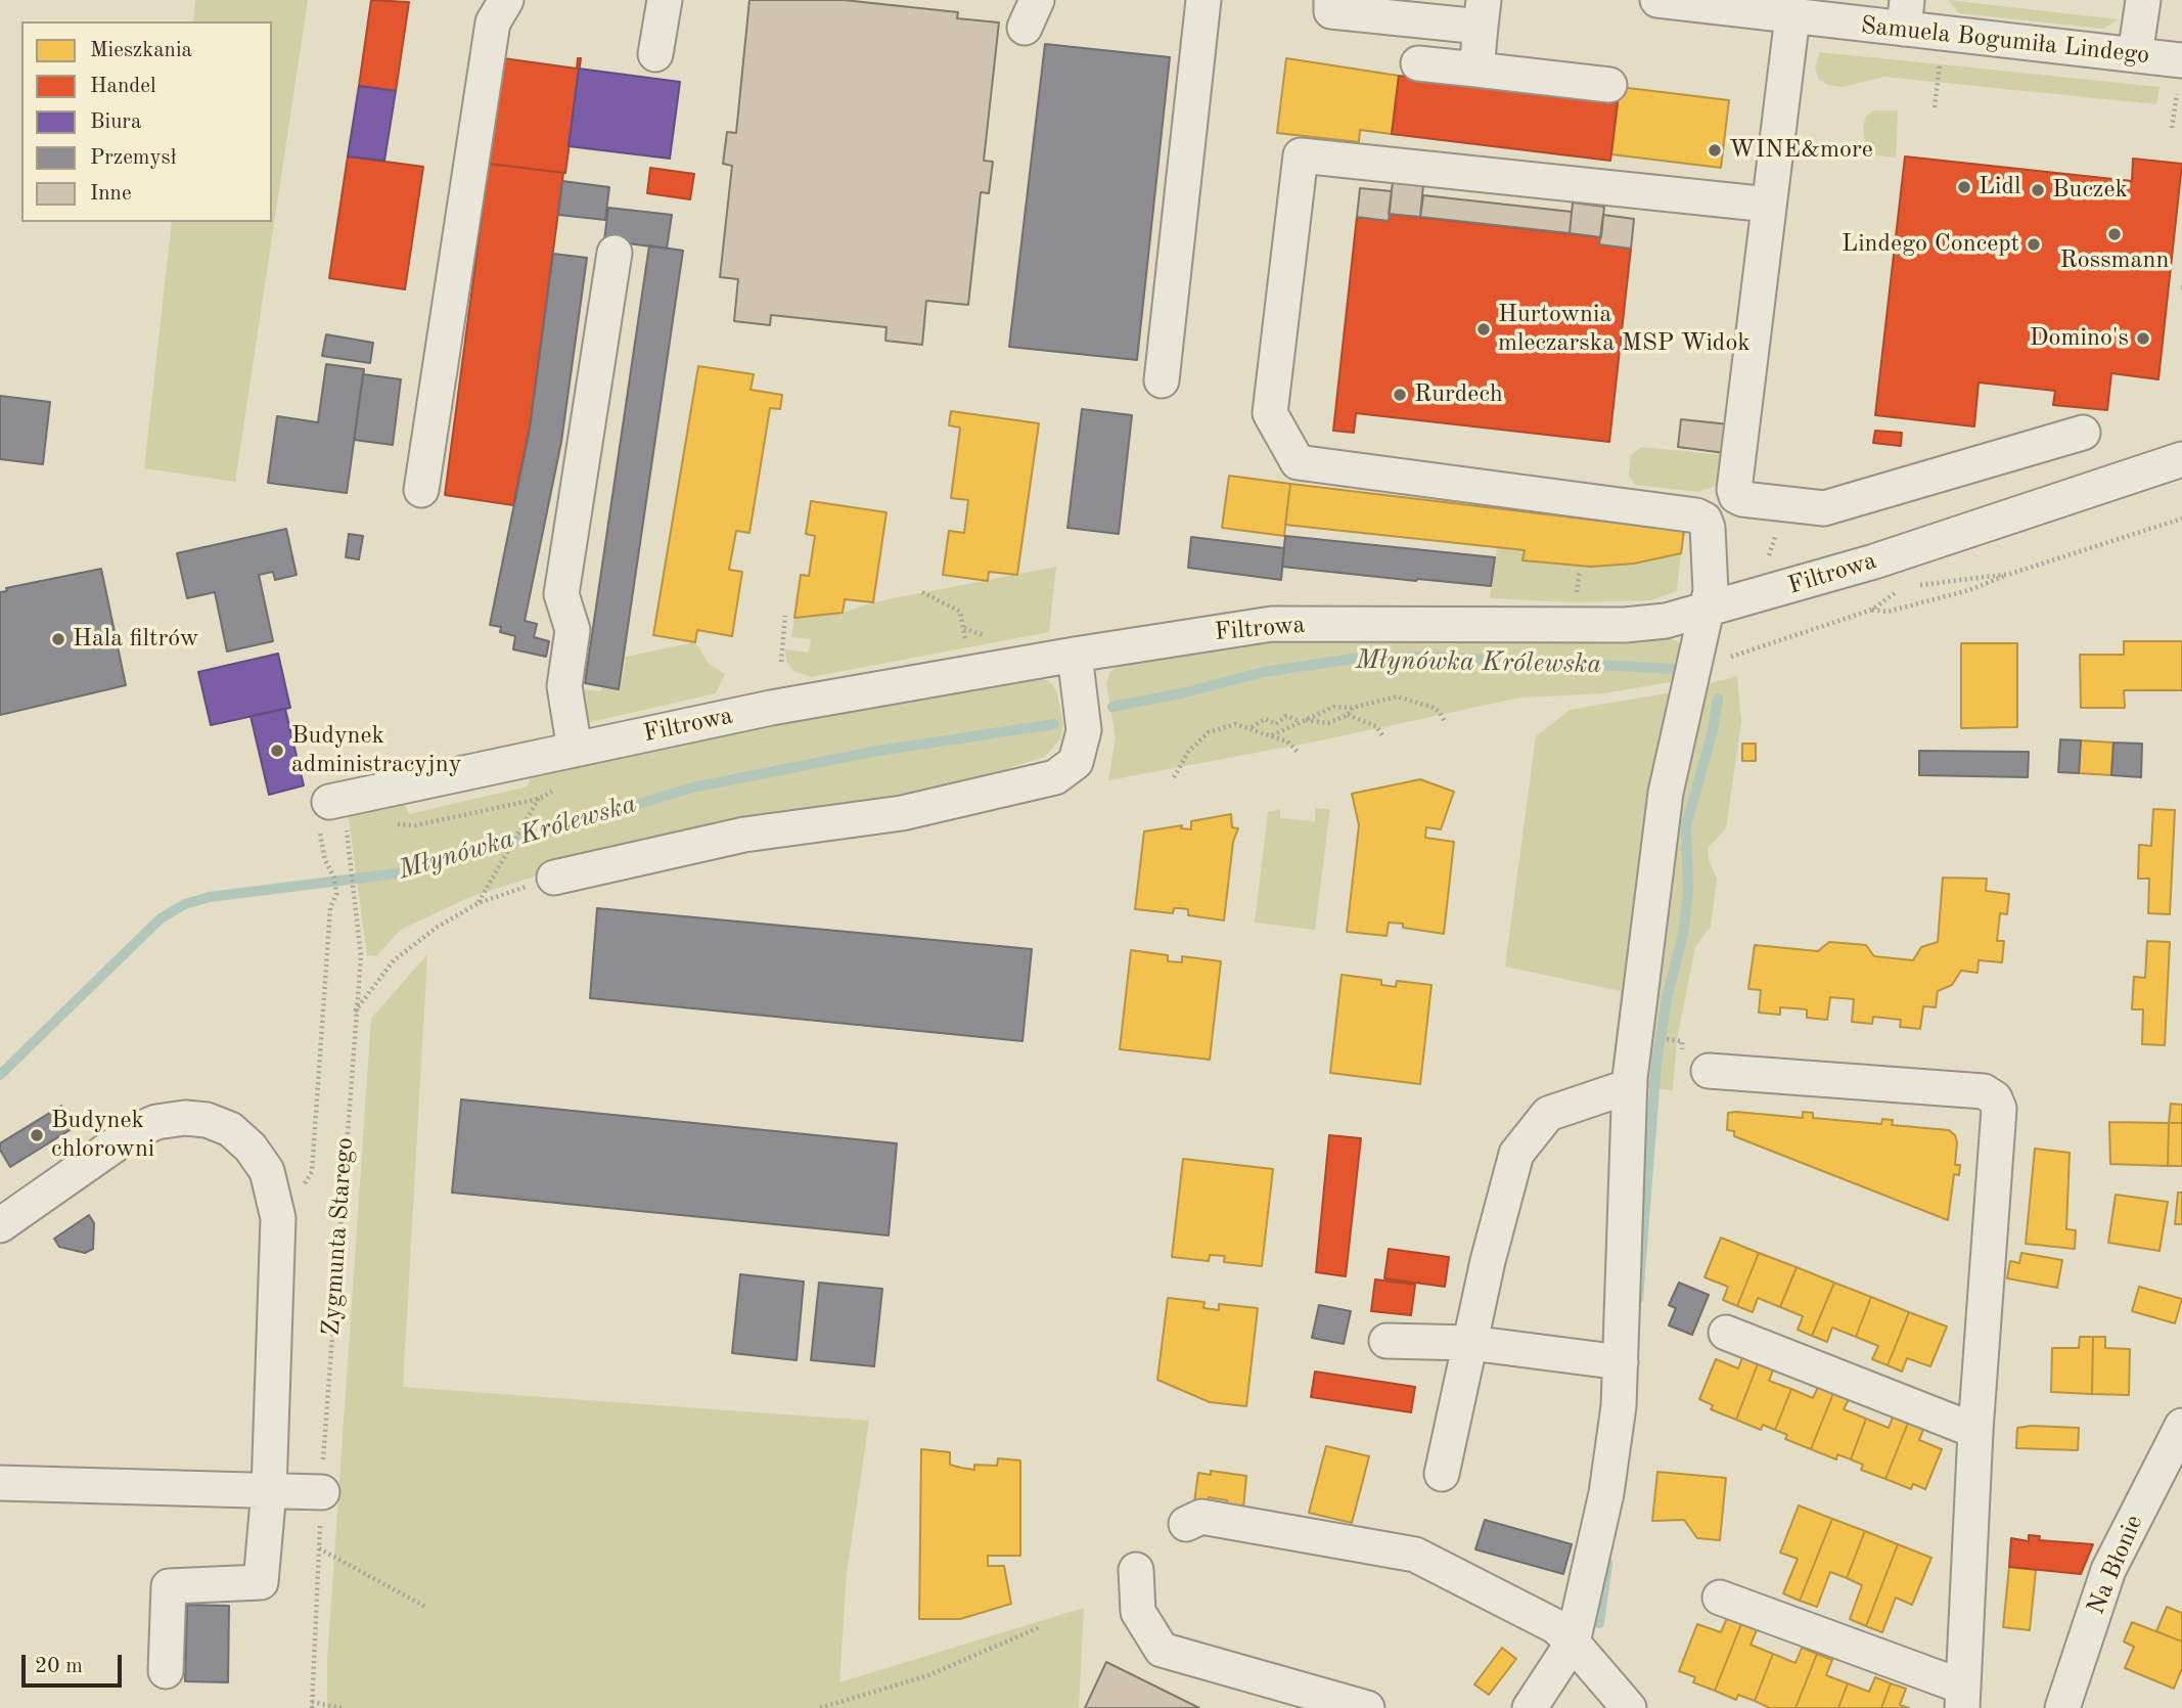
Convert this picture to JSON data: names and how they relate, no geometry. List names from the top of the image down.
{
  "streets": {
    "street": ["Samuela Bogumiła Lindego", "Filtrowa", "Na Błonie"],
    "path": ["Zygmunta Starego"]
  },
  "crossings": [
    ["Filtrowa", "Zygmunta Starego"]
  ],
  "water": ["Młynówka Królewska"],
  "places": [
    "WINE&more",
    "Lidl",
    "Buczek",
    "Rossmann",
    "Lindego Concept",
    "Hurtownia mleczarska MSP Widok",
    "Domino's",
    "Rurdech",
    "Hala filtrów",
    "Budynek administracyjny",
    "Budynek chlorowni"
  ],
  "legend": [
    "Mieszkania",
    "Handel",
    "Biura",
    "Przemysł",
    "Inne"
  ],
  "scale_bar": "20 m"
}
